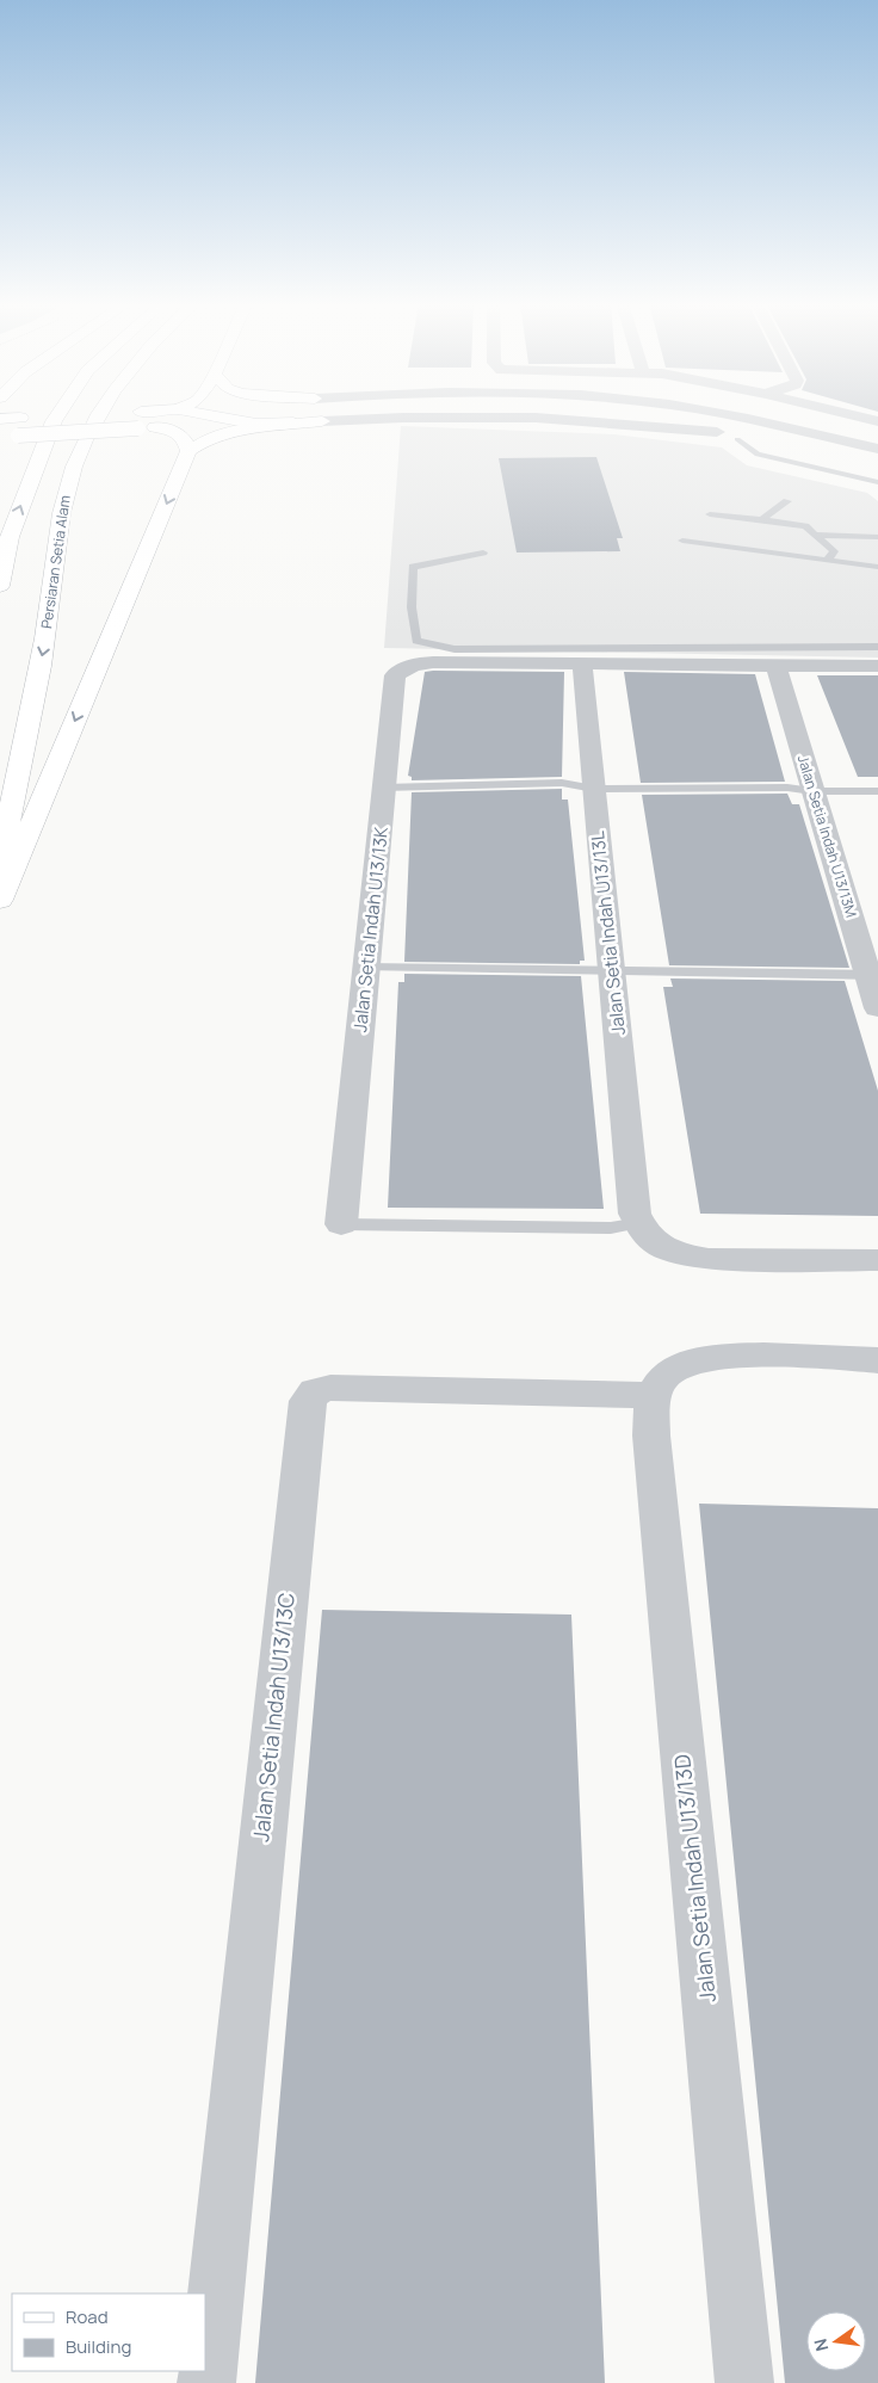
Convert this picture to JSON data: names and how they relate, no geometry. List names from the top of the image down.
{
  "streets": {
    "main road": ["Persiaran Setia Alam"],
    "street": [
      "Jalan Setia Indah U13/13M",
      "Jalan Setia Indah U13/13K",
      "Jalan Setia Indah U13/13L",
      "Jalan Setia Indah U13/13C",
      "Jalan Setia Indah U13/13D"
    ]
  },
  "crossings": [
    ["Jalan Setia Indah U13/13K", "Jalan Setia Indah U13/13L"],
    ["Jalan Setia Indah U13/13C", "Jalan Setia Indah U13/13D"]
  ],
  "legend": ["Road", "Building"],
  "north": "left"
}
